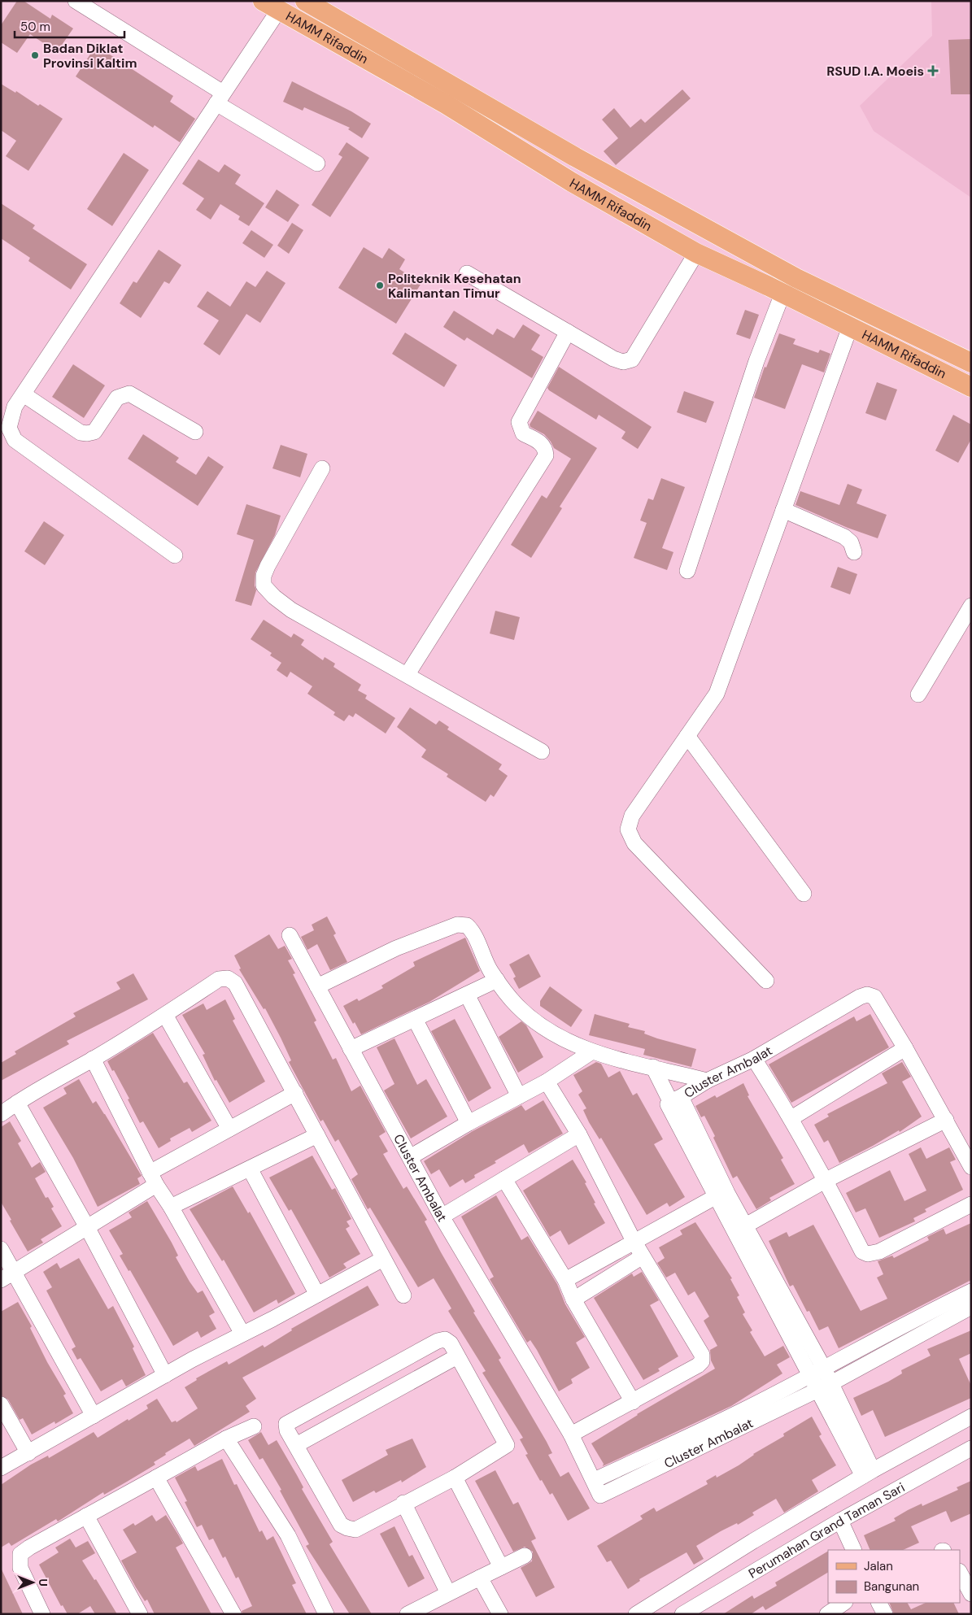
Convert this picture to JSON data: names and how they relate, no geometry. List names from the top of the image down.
{
  "streets": {
    "main road": ["HAMM Rifaddin"],
    "street": ["Cluster Ambalat", "Perumahan Grand Taman Sari"]
  },
  "places": {
    "other": ["Badan Diklat Provinsi Kaltim", "Politeknik Kesehatan Kalimantan Timur"],
    "health": ["RSUD I.A. Moeis"]
  },
  "legend": ["Jalan", "Bangunan"],
  "scale_bar": "50 m",
  "north": "right"
}
